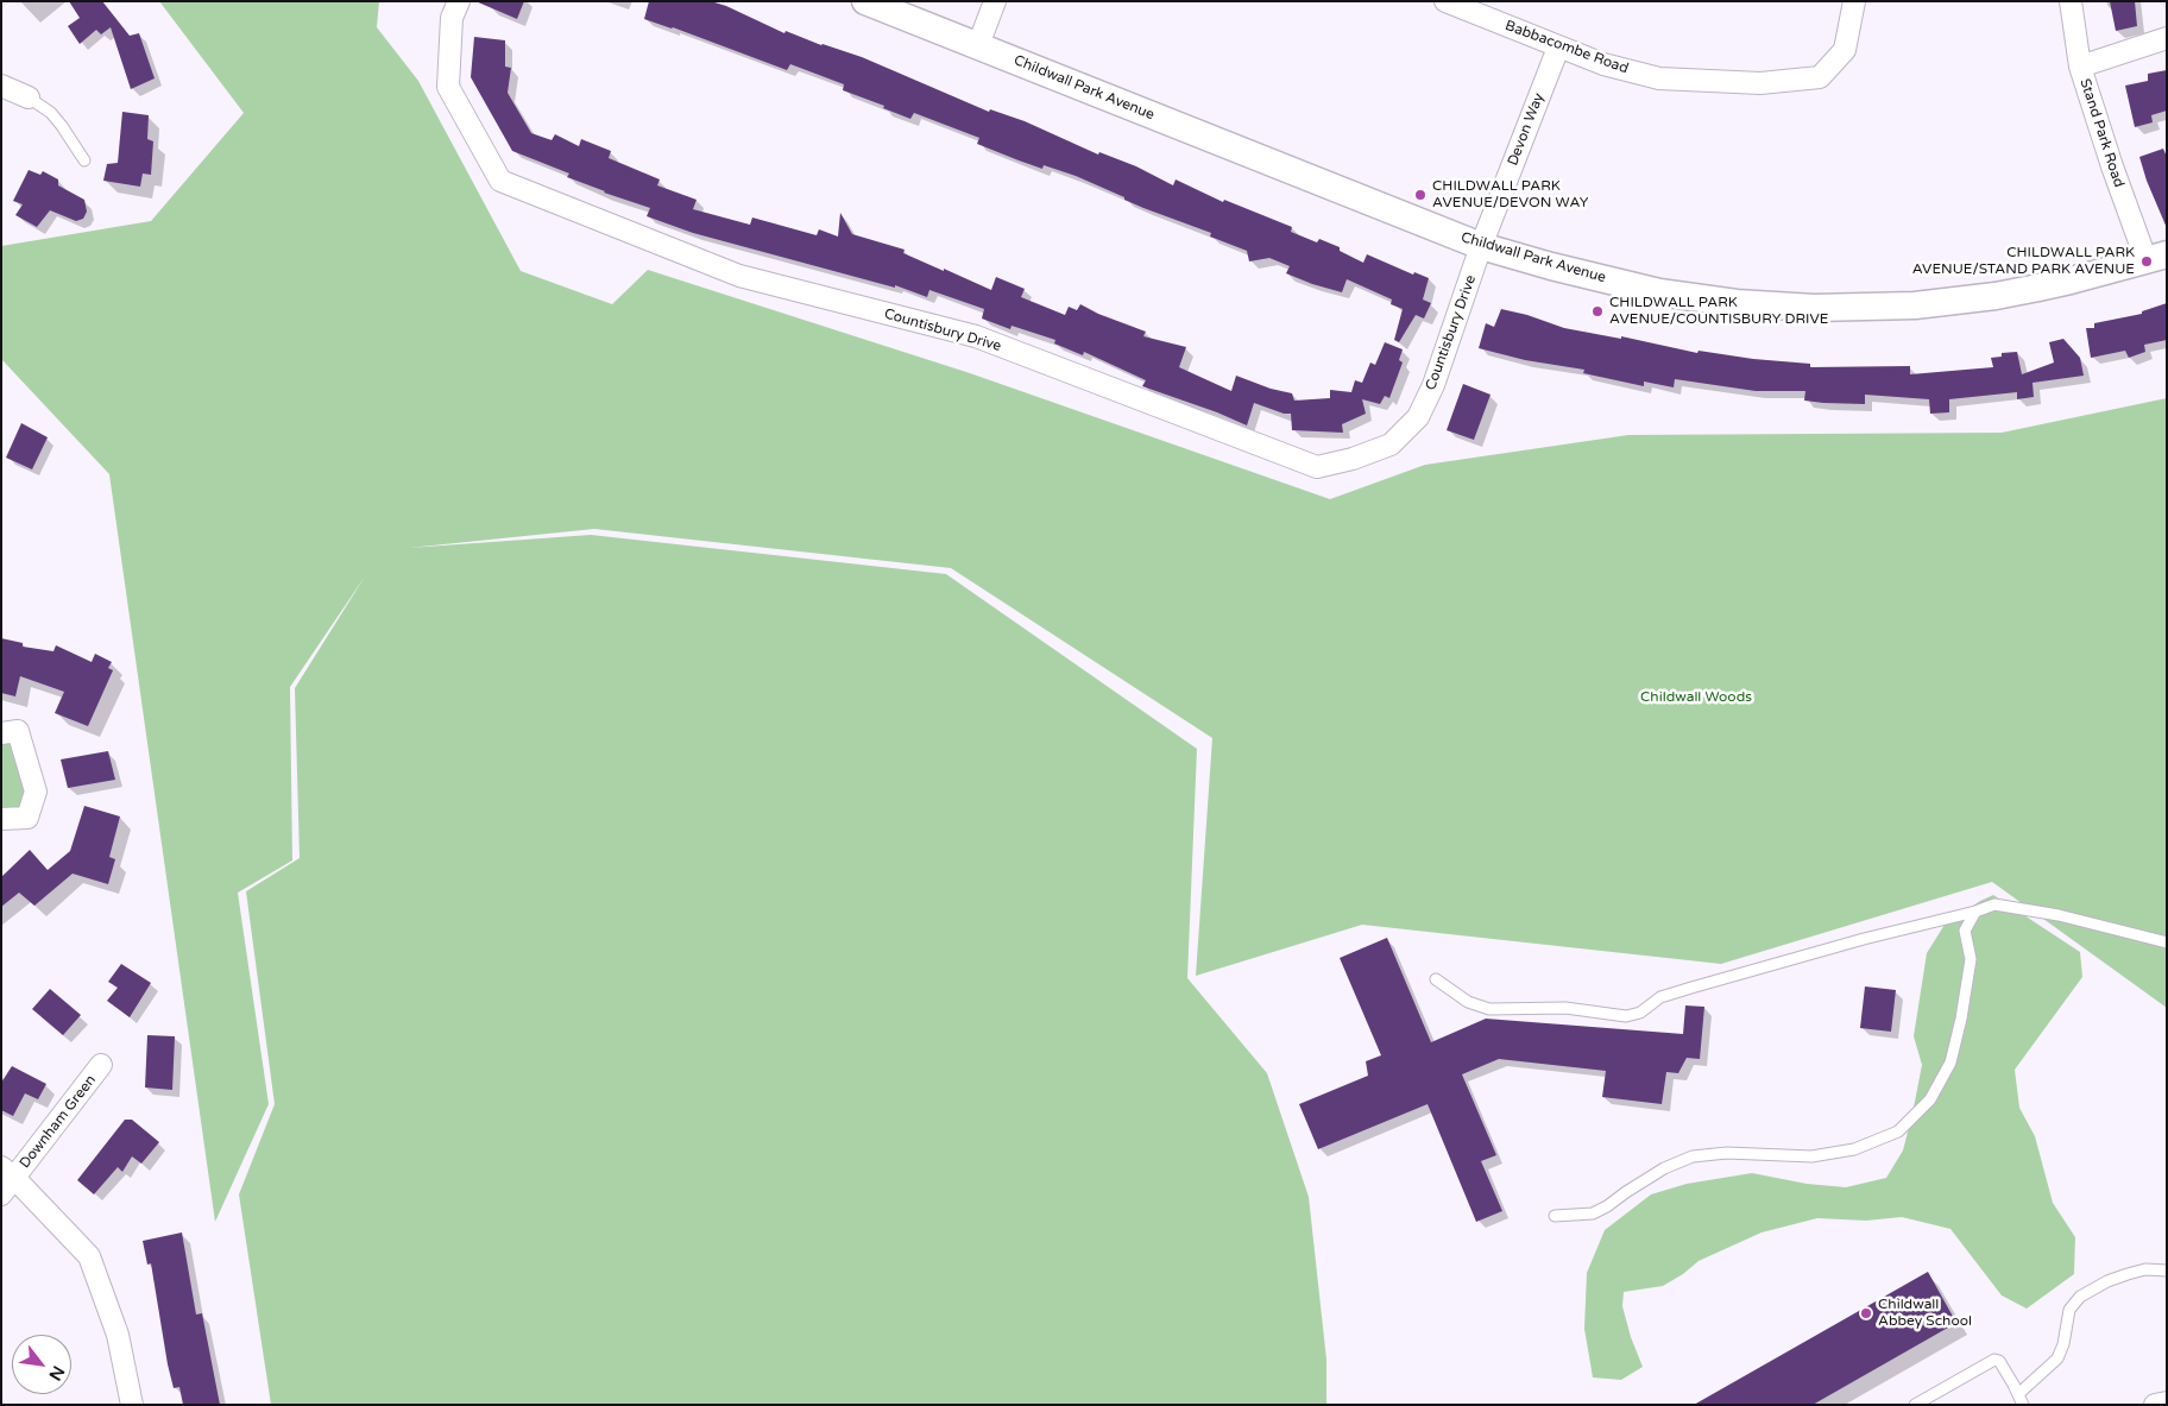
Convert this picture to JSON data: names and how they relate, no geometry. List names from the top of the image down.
{
  "streets": {
    "street": [
      "Babbacombe Road",
      "Childwall Park Avenue",
      "Devon Way",
      "Stand Park Road",
      "Countisbury Drive",
      "Downham Green"
    ]
  },
  "crossings": [
    ["Babbacombe Road", "Devon Way"],
    ["Childwall Park Avenue", "Devon Way"],
    ["Childwall Park Avenue", "Stand Park Road"],
    ["Childwall Park Avenue", "Countisbury Drive"],
    ["Devon Way", "Countisbury Drive"]
  ],
  "parks": ["Childwall Woods"],
  "places": [
    "CHILDWALL PARK AVENUE/DEVON WAY",
    "CHILDWALL PARK AVENUE/STAND PARK AVENUE",
    "CHILDWALL PARK AVENUE/COUNTISBURY DRIVE",
    "Childwall Abbey School"
  ],
  "north": "bottom right"
}
